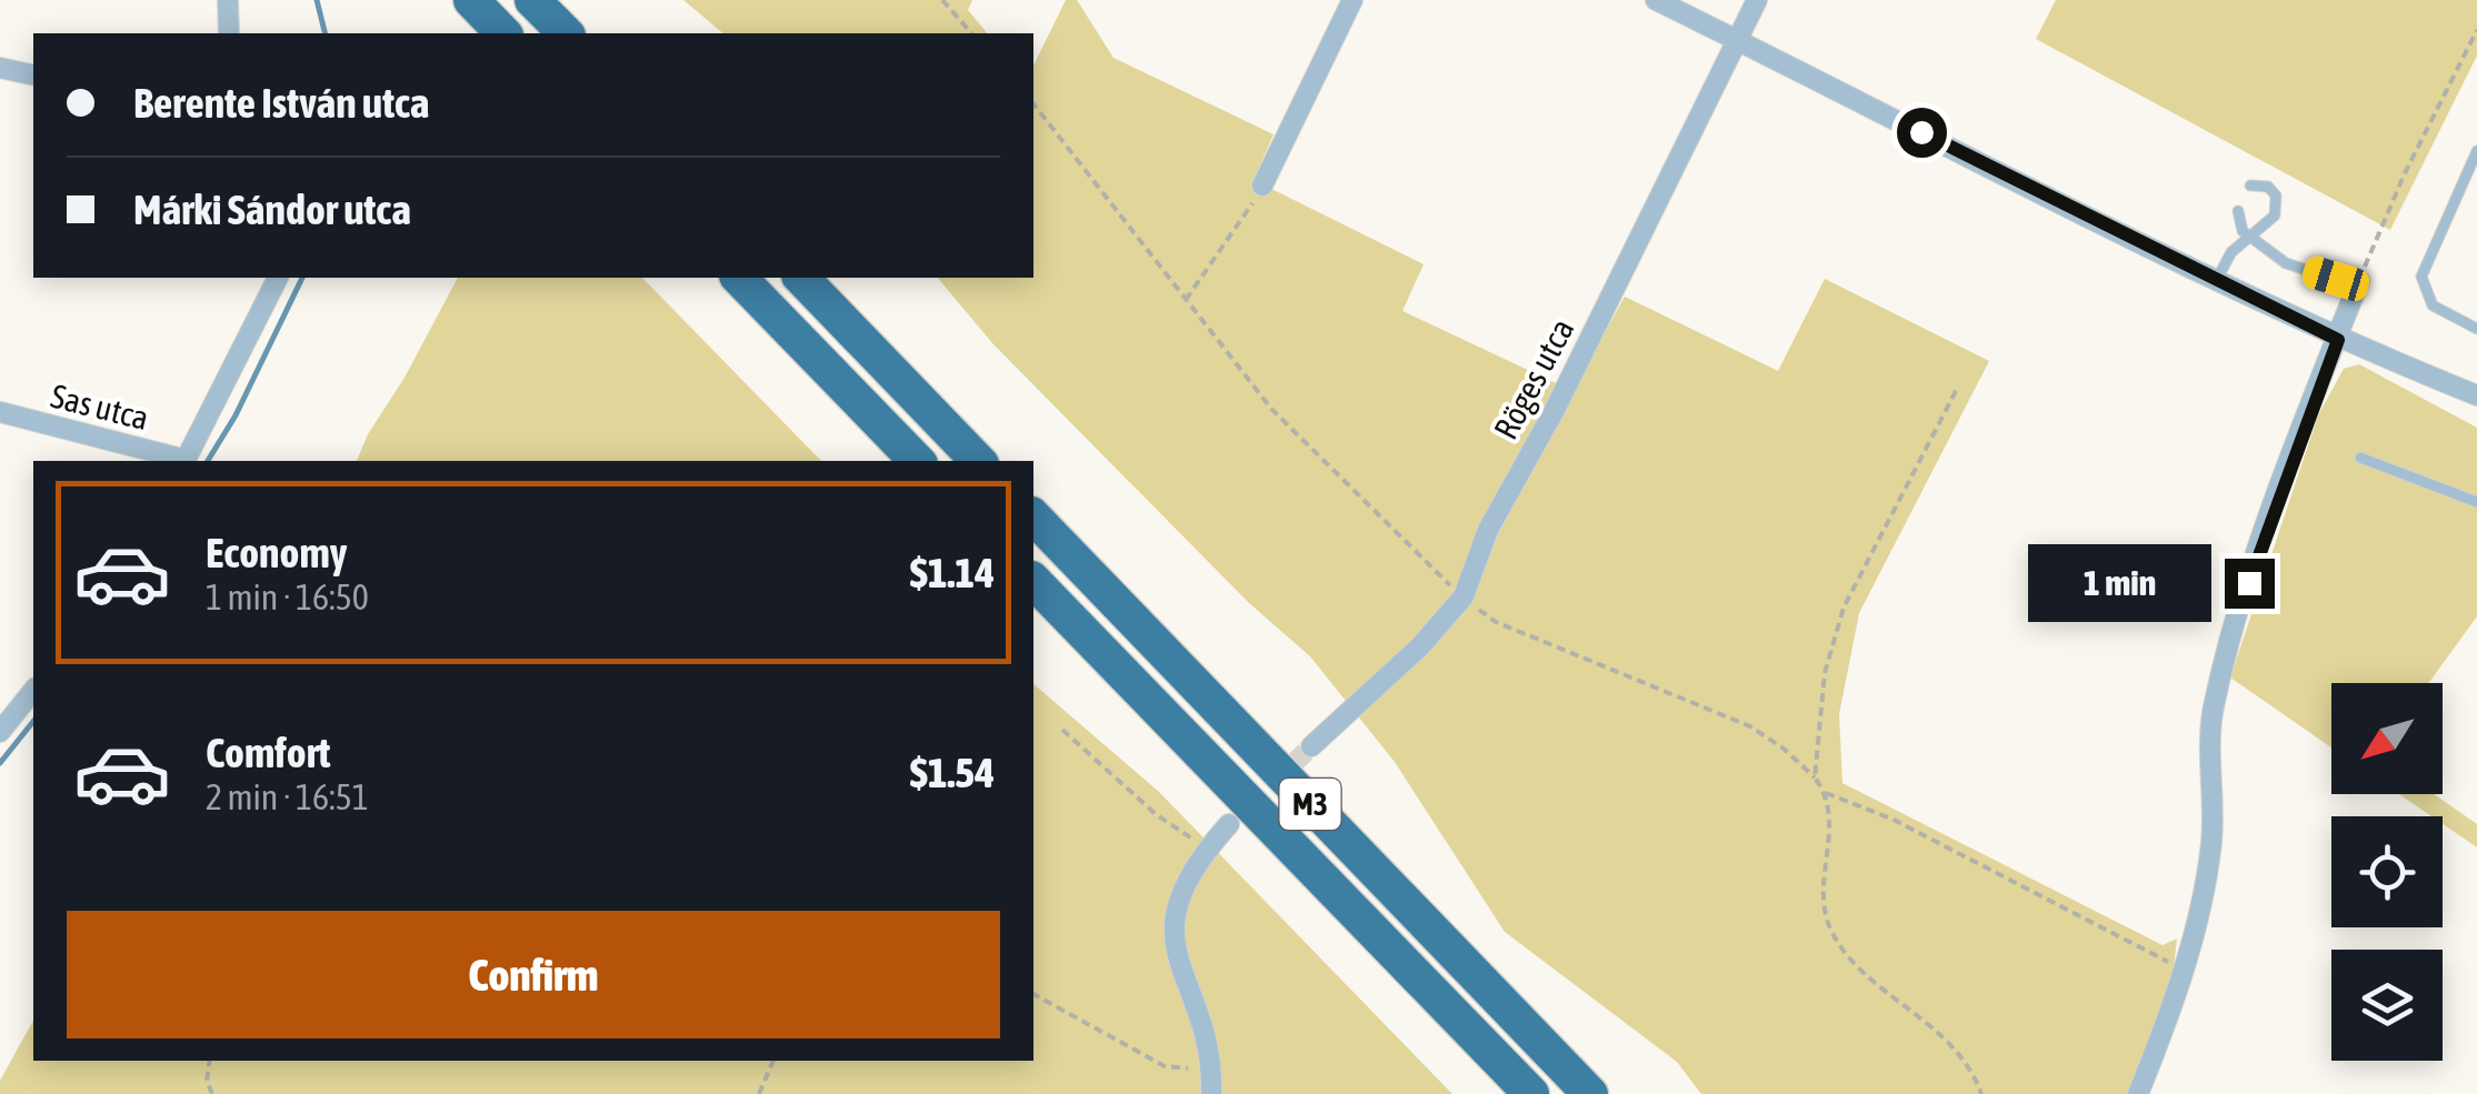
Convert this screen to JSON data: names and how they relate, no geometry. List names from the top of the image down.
{
  "streets": {
    "highway": ["M3"],
    "street": ["Röges utca", "Sas utca"]
  },
  "north": "bottom left",
  "page": {
    "banner": ["Berente István utca", "Márki Sándor utca"],
    "list": [
      {
        "name": "Economy",
        "note": "1 min · 16:50",
        "value": "$1.14"
      },
      {
        "name": "Comfort",
        "note": "2 min · 16:51",
        "value": "$1.54"
      }
    ],
    "bubble": "1 min",
    "buttons": "Confirm"
  }
}
